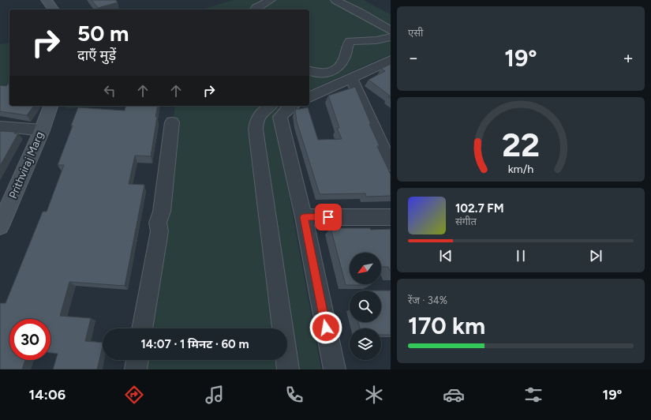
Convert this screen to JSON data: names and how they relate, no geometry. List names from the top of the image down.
{
  "streets": {
    "street": ["Prithviraj Marg"]
  },
  "north": "bottom left",
  "page": {
    "tile": [
      "एसी",
      ["रेंज · 34%", "170 km"]
    ],
    "turn": ["50 m", "दाएँ मुड़ें"],
    "heat": ["−", "19°", "+"],
    "song": ["102.7 FM", "संगीत"],
    "limit": "30",
    "trip": "14:07 · 1 मिनट · 60 m",
    "tabs": ["14:06", "19°"],
    "gauge": ["22", "km/h"]
  }
}
